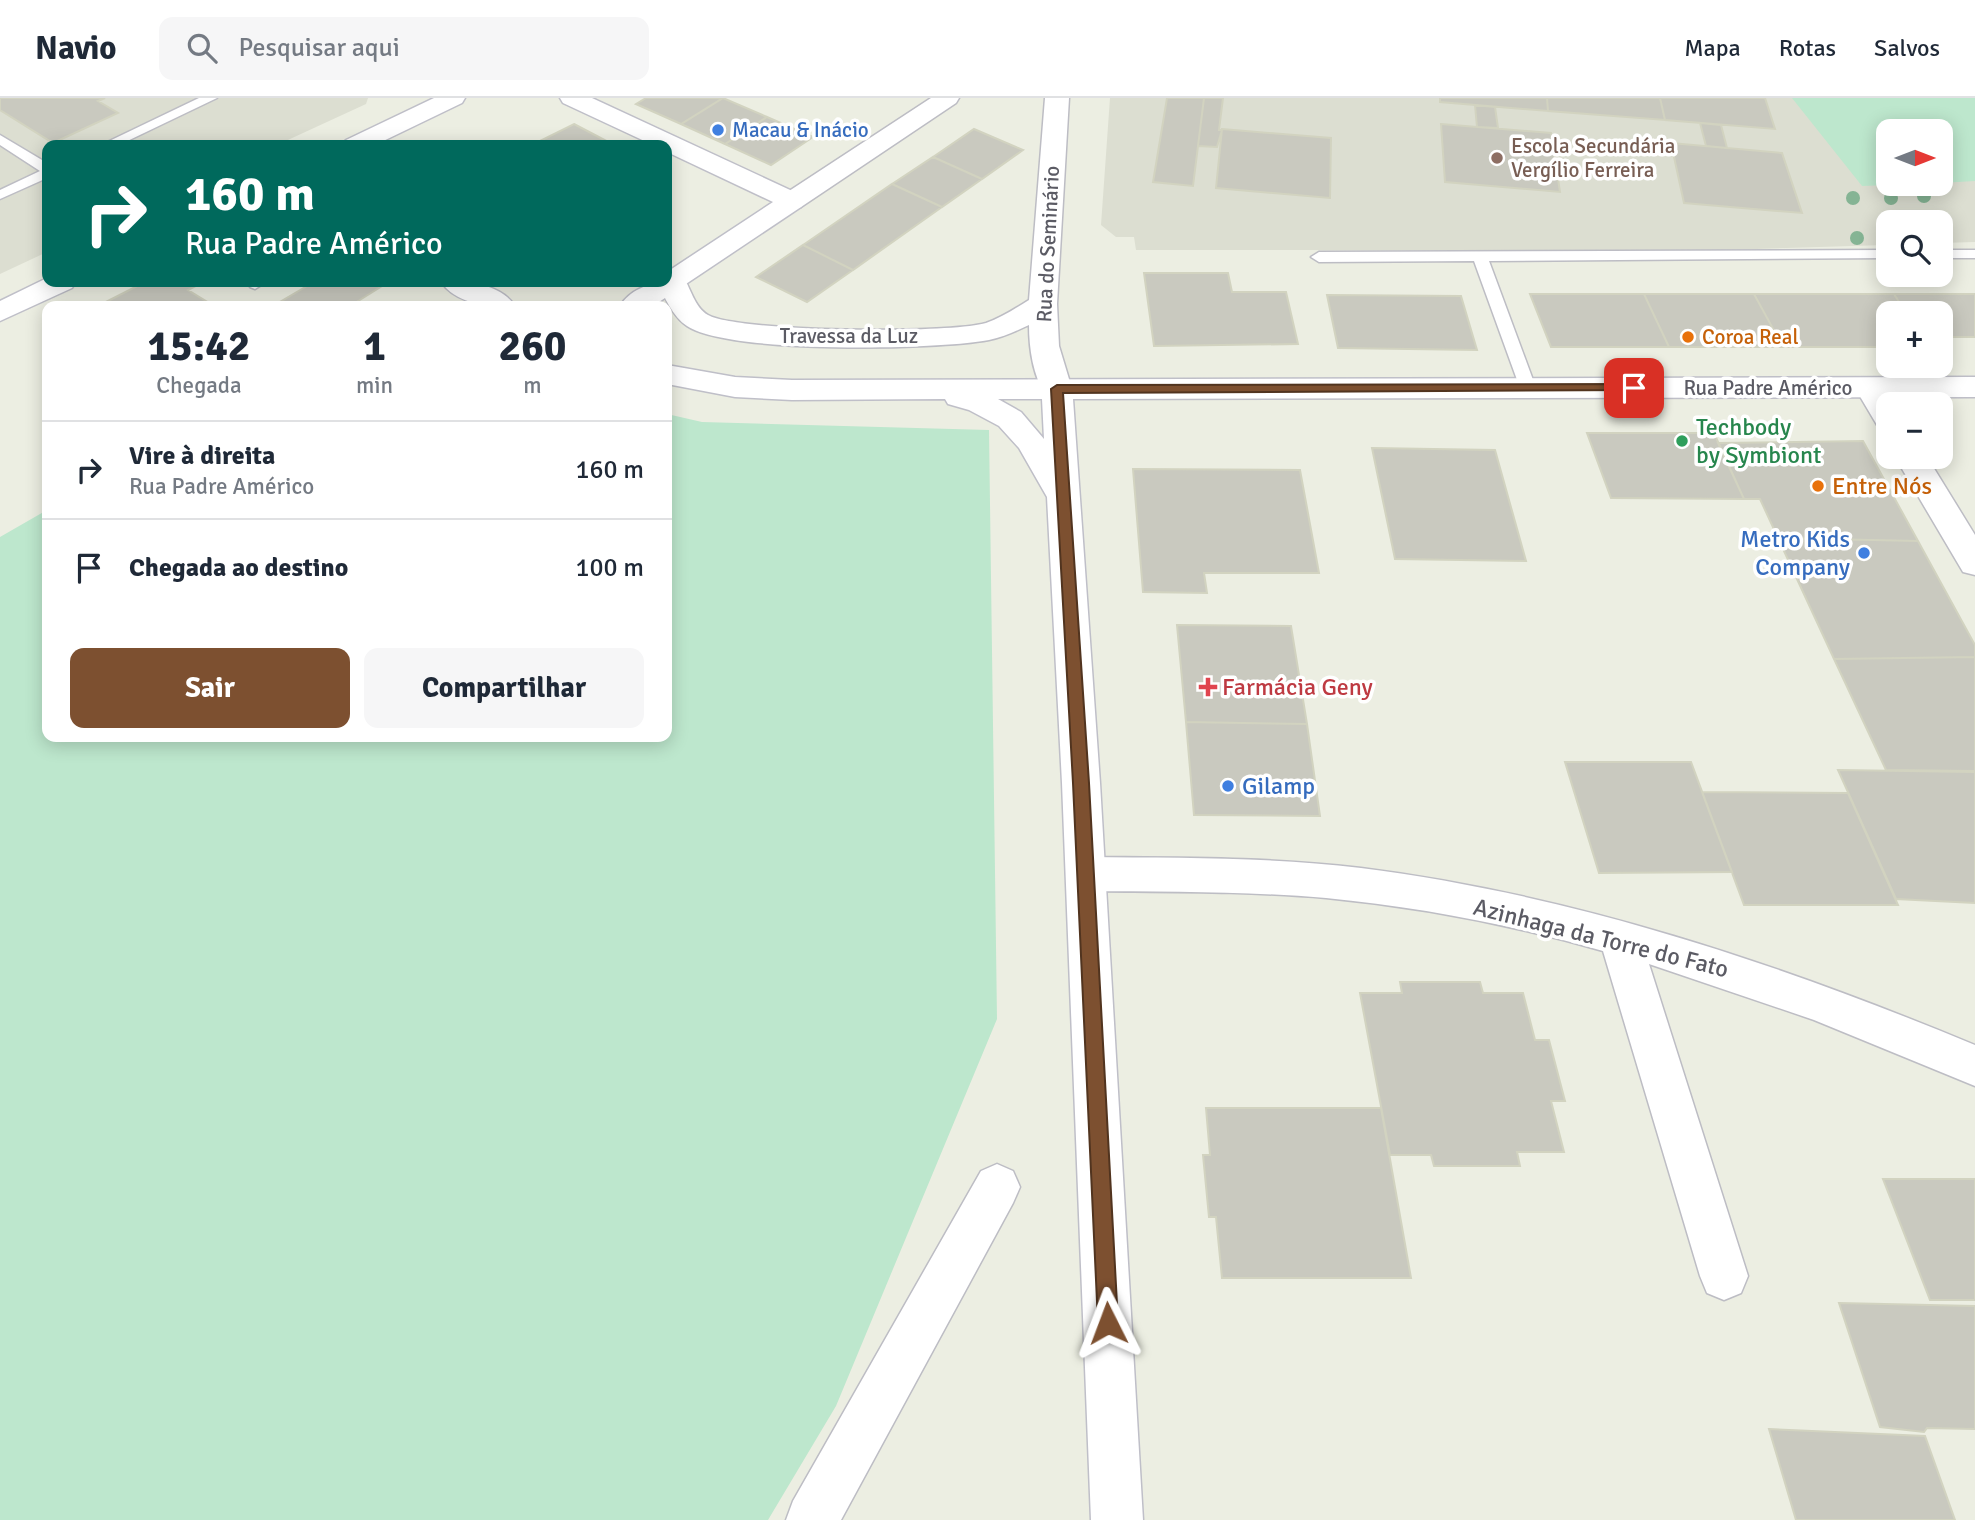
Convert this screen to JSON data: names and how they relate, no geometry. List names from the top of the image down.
{
  "streets": {
    "street": [
      "Rua do Seminário",
      "Travessa da Luz",
      "Rua Padre Américo",
      "Azinhaga da Torre do Fato"
    ]
  },
  "crossings": [
    ["Rua do Seminário", "Travessa da Luz"],
    ["Rua do Seminário", "Rua Padre Américo"],
    ["Rua do Seminário", "Azinhaga da Torre do Fato"]
  ],
  "places": {
    "other": [
      "Macau & Inácio",
      "Escola Secundária Vergílio Ferreira",
      "Coroa Real",
      "Techbody by Symbiont",
      "Entre Nós",
      "Metro Kids Company",
      "Gilamp"
    ],
    "health": ["Farmácia Geny"]
  },
  "north": "right",
  "page": {
    "header": "Navio",
    "search": "Pesquisar aqui",
    "nav": ["Mapa", "Rotas", "Salvos"],
    "map_buttons": ["+", "−"],
    "turn": ["160 m", "Rua Padre Américo"],
    "eta": [
      "15:42",
      "Chegada",
      "1",
      "min",
      "260",
      "m"
    ],
    "list": [
      {
        "name": "Vire à direita",
        "note": "Rua Padre Américo",
        "value": "160 m"
      },
      {
        "name": "Chegada ao destino",
        "value": "100 m"
      }
    ],
    "buttons": ["Sair", "Compartilhar"]
  }
}
